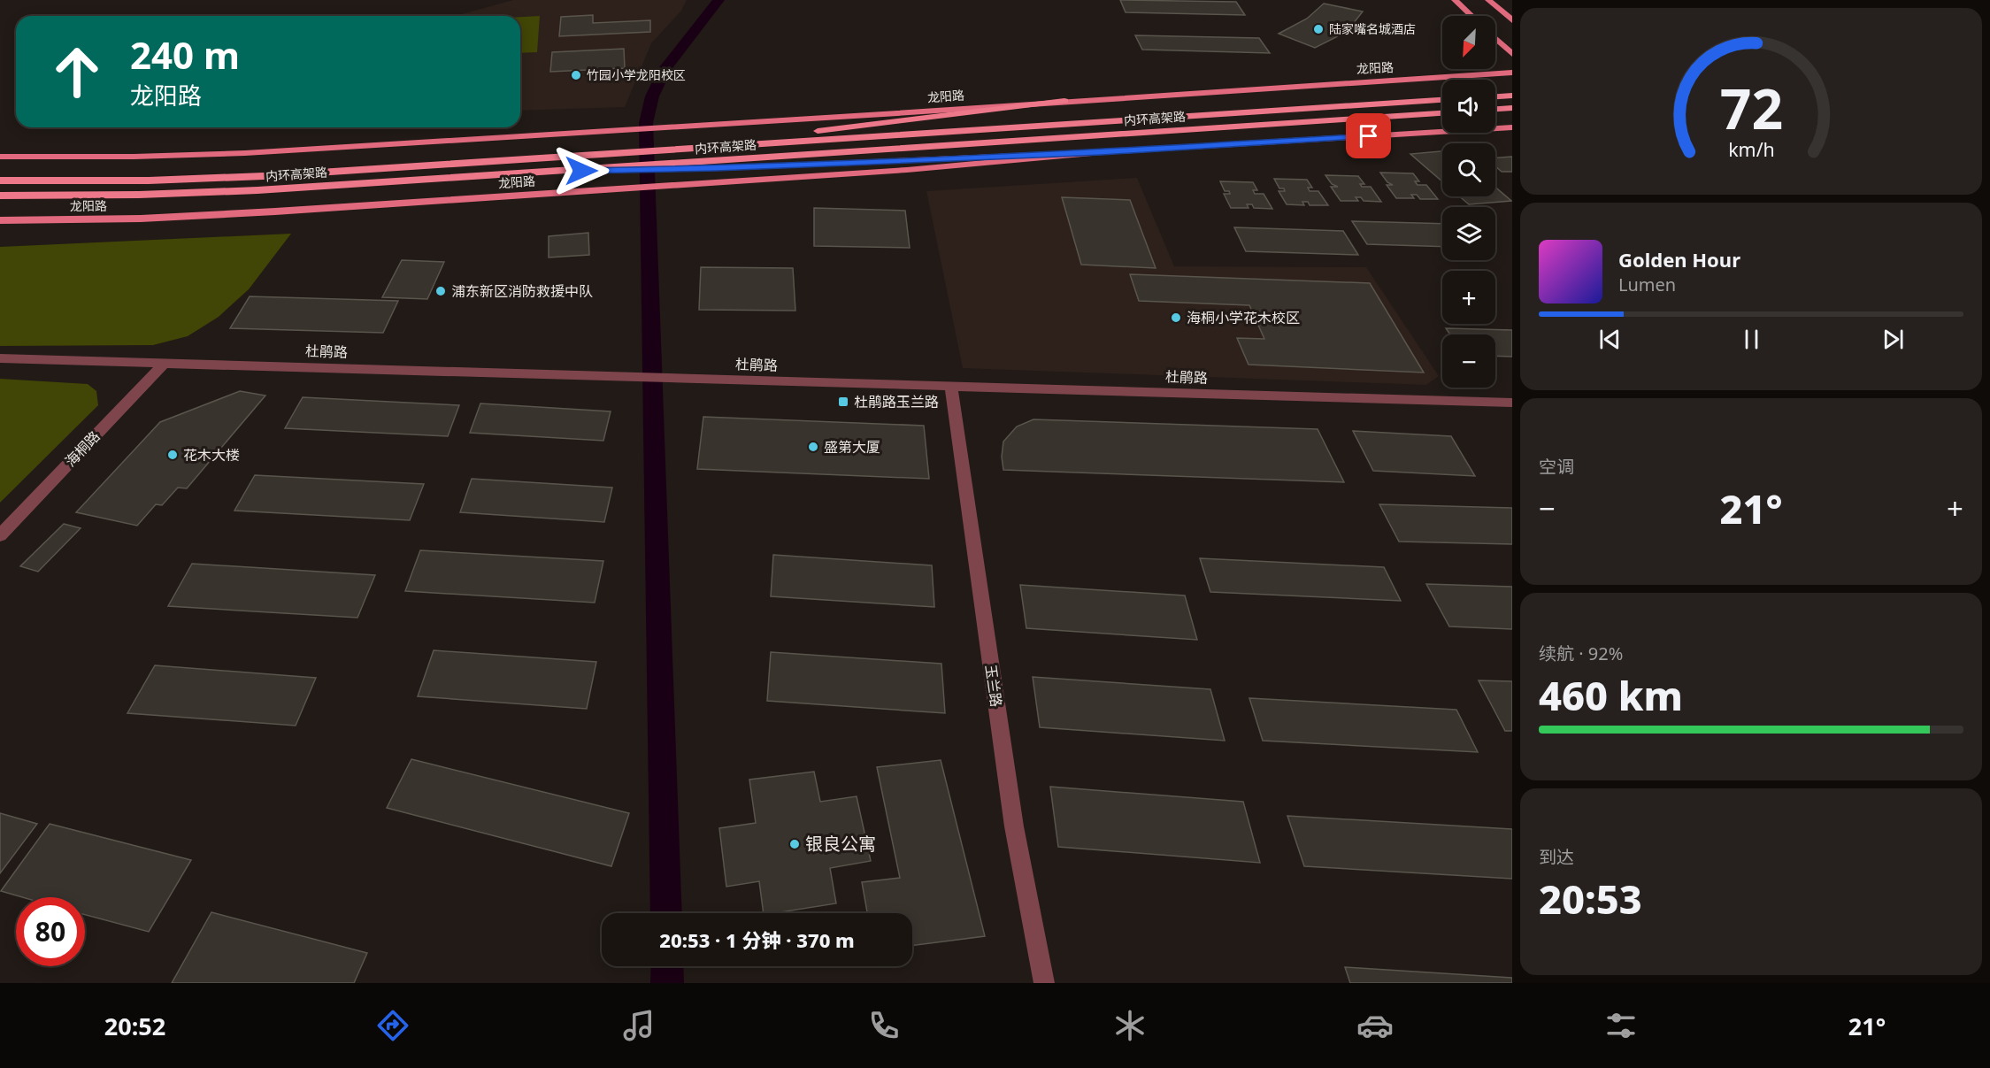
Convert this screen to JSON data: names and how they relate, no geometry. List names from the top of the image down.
{
  "streets": {
    "highway": ["内环高架路"],
    "main road": ["龙阳路"],
    "street": ["杜鹃路", "海桐路", "玉兰路"]
  },
  "crossings": [
    ["杜鹃路", "海桐路"],
    ["杜鹃路", "玉兰路"]
  ],
  "places": {
    "other": [
      "陆家嘴名城酒店",
      "竹园小学龙阳校区",
      "浦东新区消防救援中队",
      "海桐小学花木校区",
      "盛第大厦",
      "花木大楼",
      "银良公寓"
    ],
    "transit": ["杜鹃路玉兰路"]
  },
  "north": "bottom left",
  "page": {
    "map_buttons": ["+", "−"],
    "turn": ["240 m", "龙阳路"],
    "song": ["Golden Hour", "Lumen"],
    "tile": [
      "空调",
      ["续航 · 92%", "460 km"],
      ["到达", "20:53"]
    ],
    "heat": ["−", "21°", "+"],
    "limit": "80",
    "trip": "20:53 · 1 分钟 · 370 m",
    "tabs": ["20:52", "21°"],
    "gauge": ["72", "km/h"]
  }
}
